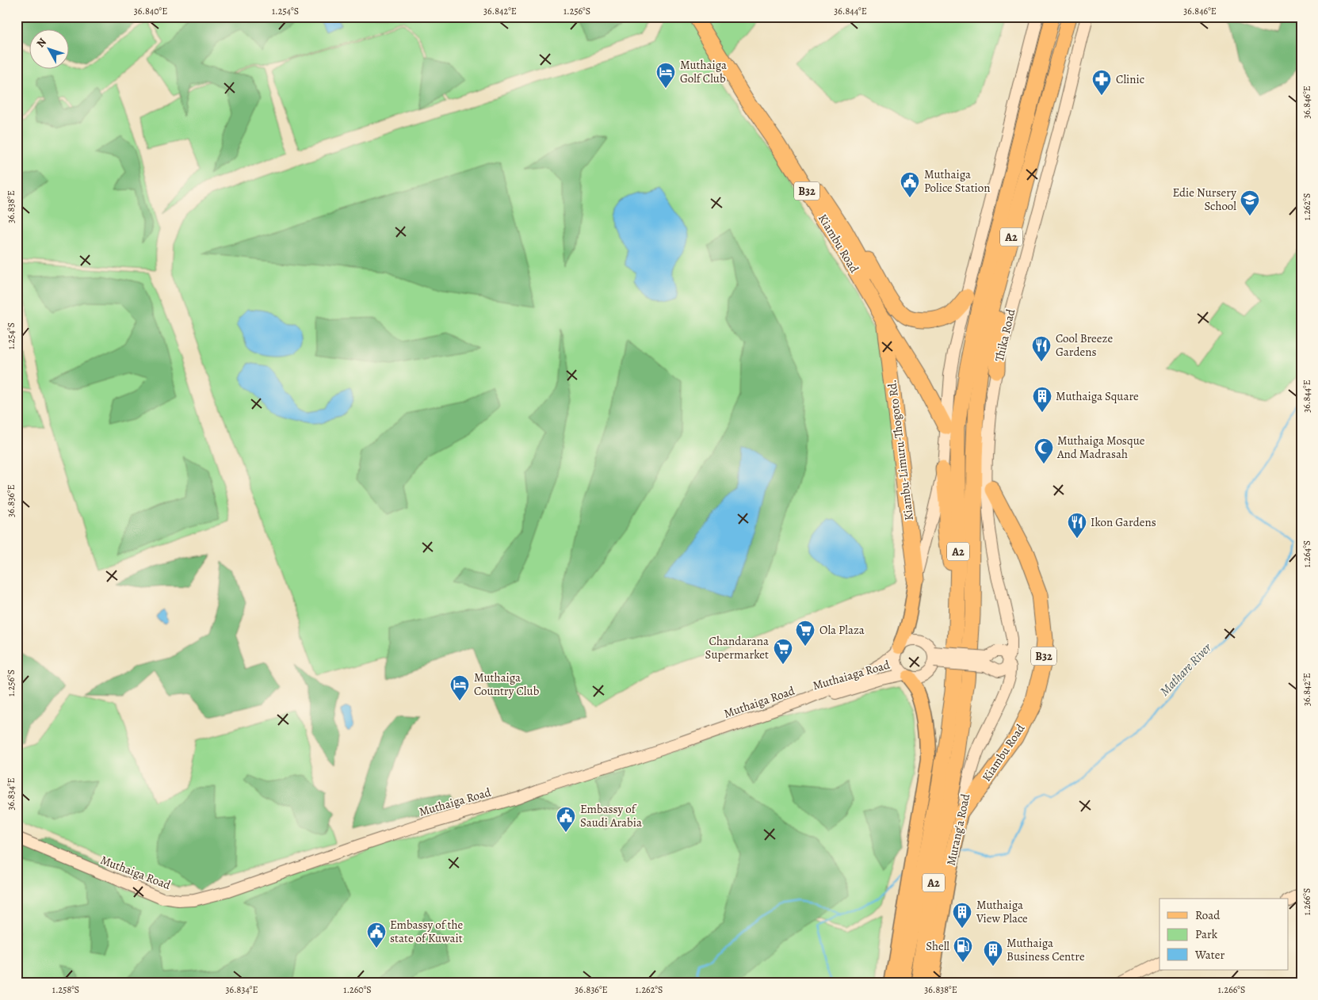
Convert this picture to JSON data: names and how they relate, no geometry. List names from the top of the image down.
{
  "streets": {
    "highway": [
      "B32",
      "A2",
      "Kiambu Road",
      "Thika Road",
      "Kiambu-Limuru-Thogoto Rd.",
      "Murang'a Road"
    ],
    "main road": ["Muthaiaga Road", "Muthaiga Road"]
  },
  "crossings": [
    ["Kiambu Road", "Kiambu-Limuru-Thogoto Rd."],
    ["Kiambu Road", "Murang'a Road"],
    ["Thika Road", "Murang'a Road"],
    ["Muthaiaga Road", "Muthaiga Road"]
  ],
  "water": ["Mathare River"],
  "places": {
    "hotel": ["Muthaiga Golf Club", "Muthaiga Country Club"],
    "pharmacy": ["Clinic"],
    "public building": ["Muthaiga Police Station", "Embassy of Saudi Arabia", "Embassy of the state of Kuwait"],
    "school or university": ["Edie Nursery School"],
    "restaurant": ["Cool Breeze Gardens", "Ikon Gardens"],
    "building": ["Muthaiga Square", "Muthaiga View Place", "Muthaiga Business Centre"],
    "mosque": ["Muthaiga Mosque And Madrasah"],
    "supermarket": ["Ola Plaza", "Chandarana Supermarket"],
    "fuel station": ["Shell"]
  },
  "legend": ["Road", "Park", "Water"],
  "north": "top left",
  "coordinates": [
    "36.840°E",
    "1.254°S",
    "36.842°E",
    "1.256°S",
    "36.844°E",
    "36.846°E",
    "1.262°S",
    "36.838°E",
    "36.836°E",
    "1.264°S",
    "36.834°E",
    "1.266°S",
    "1.258°S",
    "1.260°S"
  ]
}
